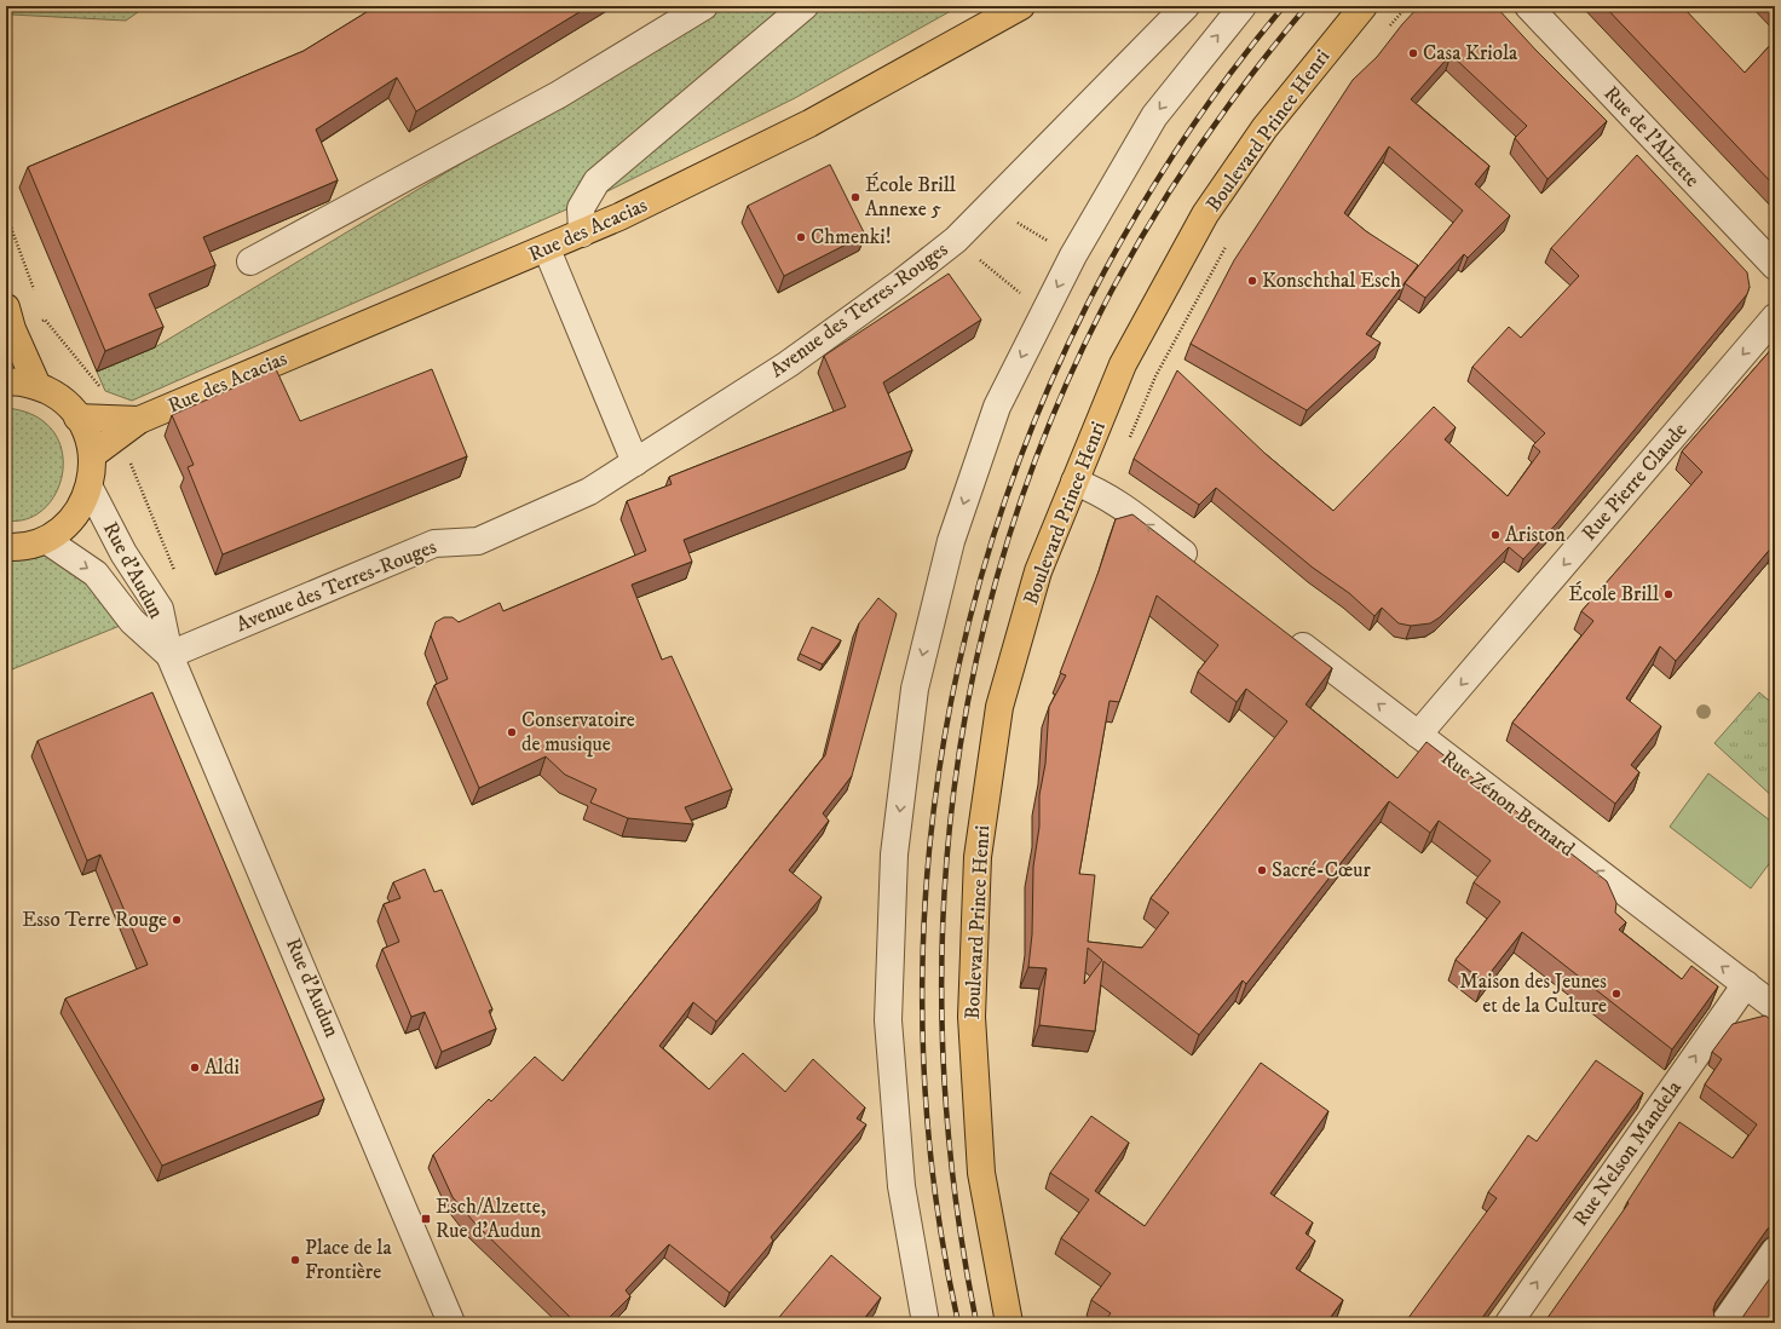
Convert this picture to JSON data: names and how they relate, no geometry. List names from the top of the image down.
{
  "streets": {
    "main road": ["Boulevard Prince Henri", "Rue des Acacias"],
    "street": [
      "Rue de l'Alzette",
      "Avenue des Terres-Rouges",
      "Rue Pierre Claude",
      "Rue d'Audun",
      "Rue Zénon Bernard",
      "Rue Nelson Mandela"
    ]
  },
  "crossings": [
    ["Avenue des Terres-Rouges", "Rue d'Audun"],
    ["Rue Pierre Claude", "Rue Zénon Bernard"],
    ["Rue Zénon Bernard", "Rue Nelson Mandela"]
  ],
  "one_way": ["Rue Pierre Claude", "Rue Zénon Bernard", "Rue Nelson Mandela"],
  "places": {
    "other": [
      "Casa Kriola",
      "École Brill Annexe 5",
      "Chmenki!",
      "Konschthal Esch",
      "Ariston",
      "École Brill",
      "Conservatoire de musique",
      "Sacré-Cœur",
      "Esso Terre Rouge",
      "Maison des Jeunes et de la Culture",
      "Aldi",
      "Place de la Frontière"
    ],
    "transit": ["Esch/Alzette, Rue d’Audun"]
  }
}
